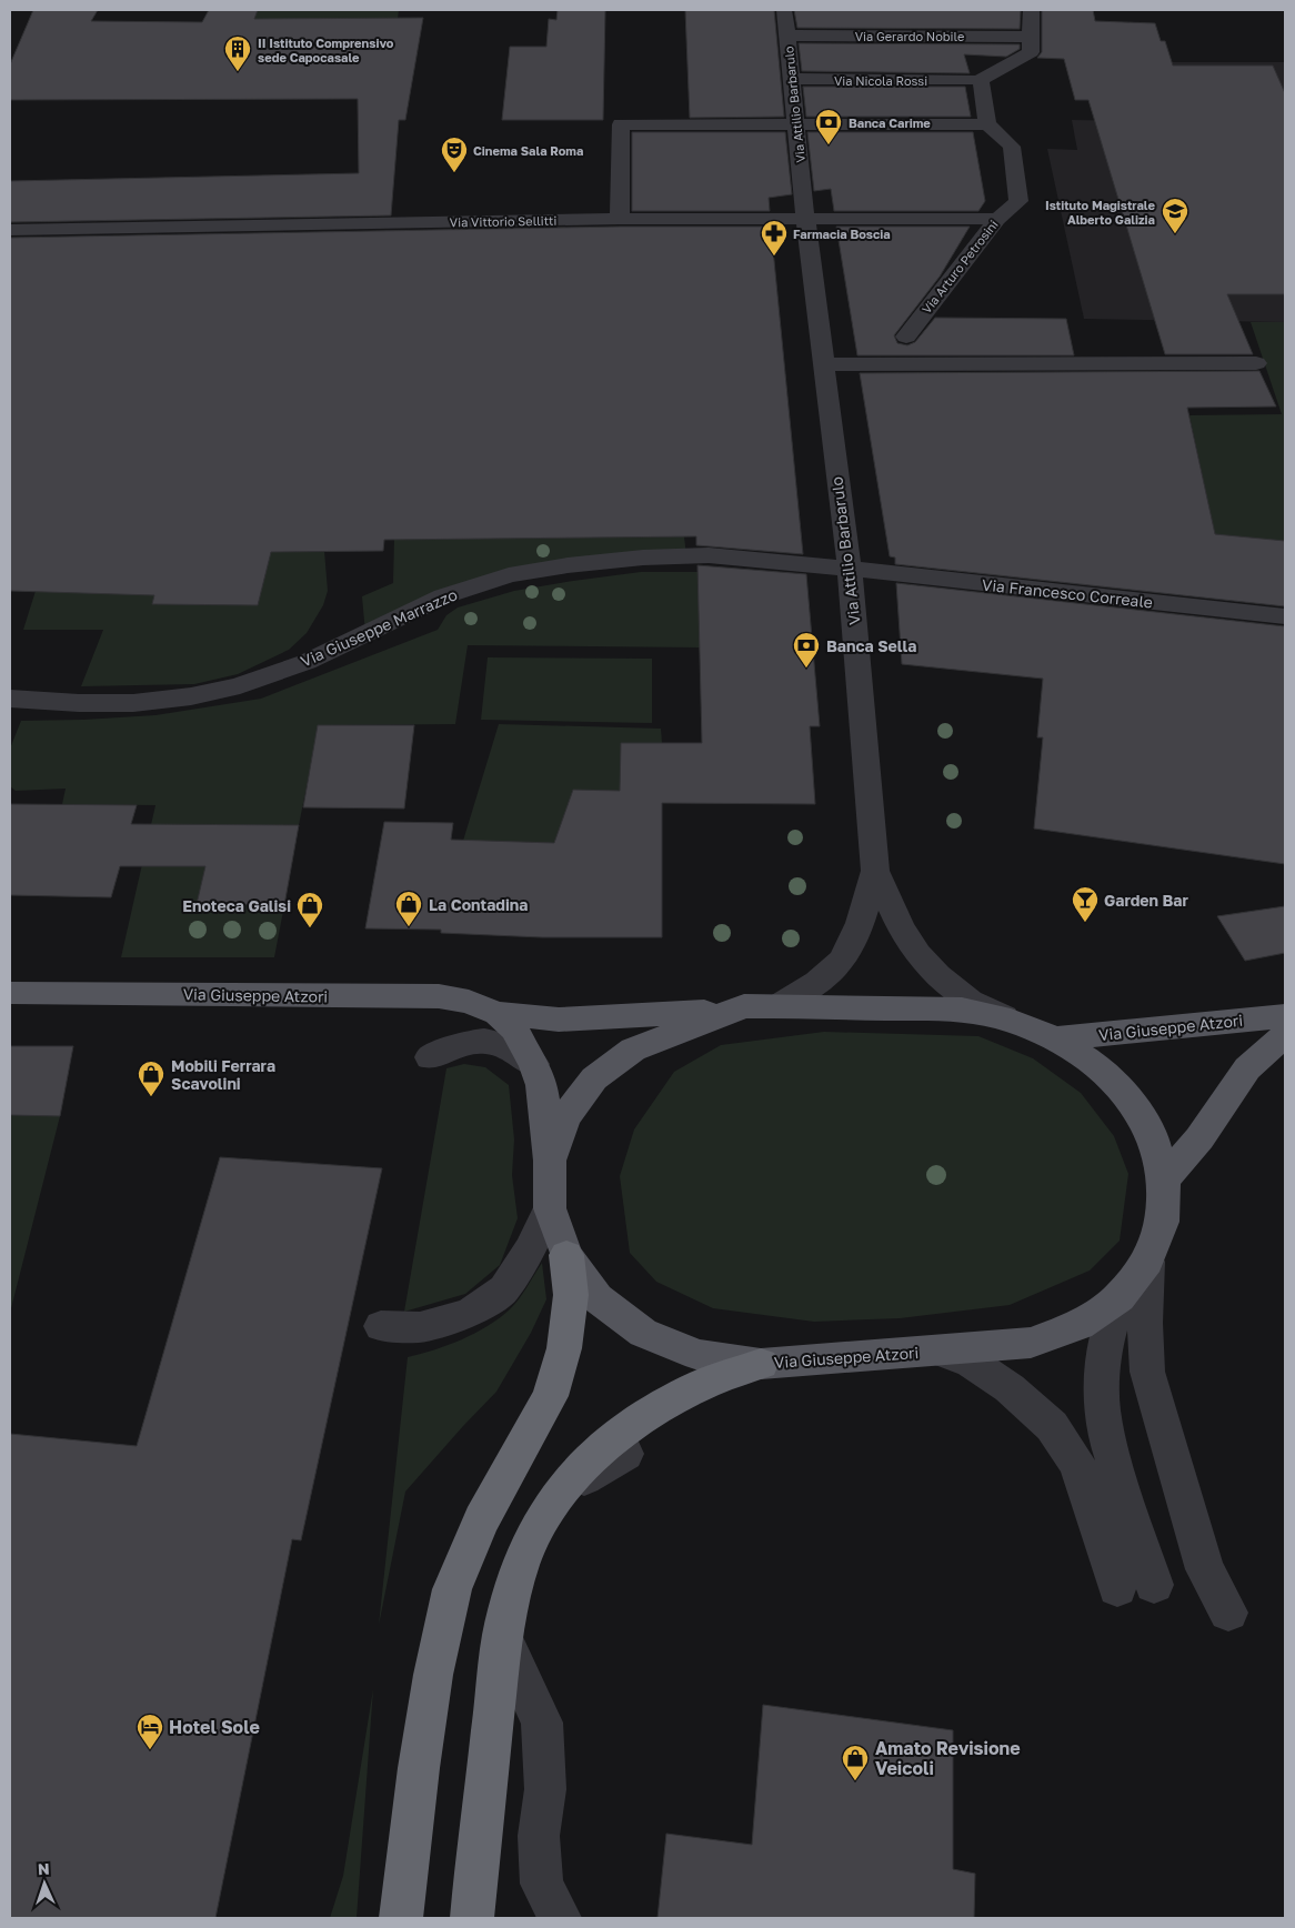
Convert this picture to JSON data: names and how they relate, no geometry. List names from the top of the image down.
{
  "streets": {
    "main road": ["Via Giuseppe Atzori"],
    "street": [
      "Via Gerardo Nobile",
      "Via Nicola Rossi",
      "Via Attilio Barbarulo",
      "Via Vittorio Sellitti",
      "Via Arturo Petrosini",
      "Via Francesco Correale",
      "Via Giuseppe Marrazzo"
    ]
  },
  "crossings": [
    ["Via Gerardo Nobile", "Via Attilio Barbarulo"],
    ["Via Nicola Rossi", "Via Attilio Barbarulo"],
    ["Via Attilio Barbarulo", "Via Vittorio Sellitti"],
    ["Via Attilio Barbarulo", "Via Francesco Correale"],
    ["Via Attilio Barbarulo", "Via Giuseppe Marrazzo"],
    ["Via Attilio Barbarulo", "Via Giuseppe Atzori"],
    ["Via Vittorio Sellitti", "Via Arturo Petrosini"],
    ["Via Francesco Correale", "Via Giuseppe Marrazzo"]
  ],
  "places": {
    "building": ["II Istituto Comprensivo sede Capocasale"],
    "bank": ["Banca Carime", "Banca Sella"],
    "theatre": ["Cinema Sala Roma"],
    "school or university": ["Istituto Magistrale Alberto Galizia"],
    "pharmacy": ["Farmacia Boscia"],
    "bar": ["Garden Bar"],
    "shop": [
      "La Contadina",
      "Enoteca Galisi",
      "Mobili Ferrara Scavolini",
      "Amato Revisione Veicoli"
    ],
    "hotel": ["Hotel Sole"]
  },
  "north": "top"
}
